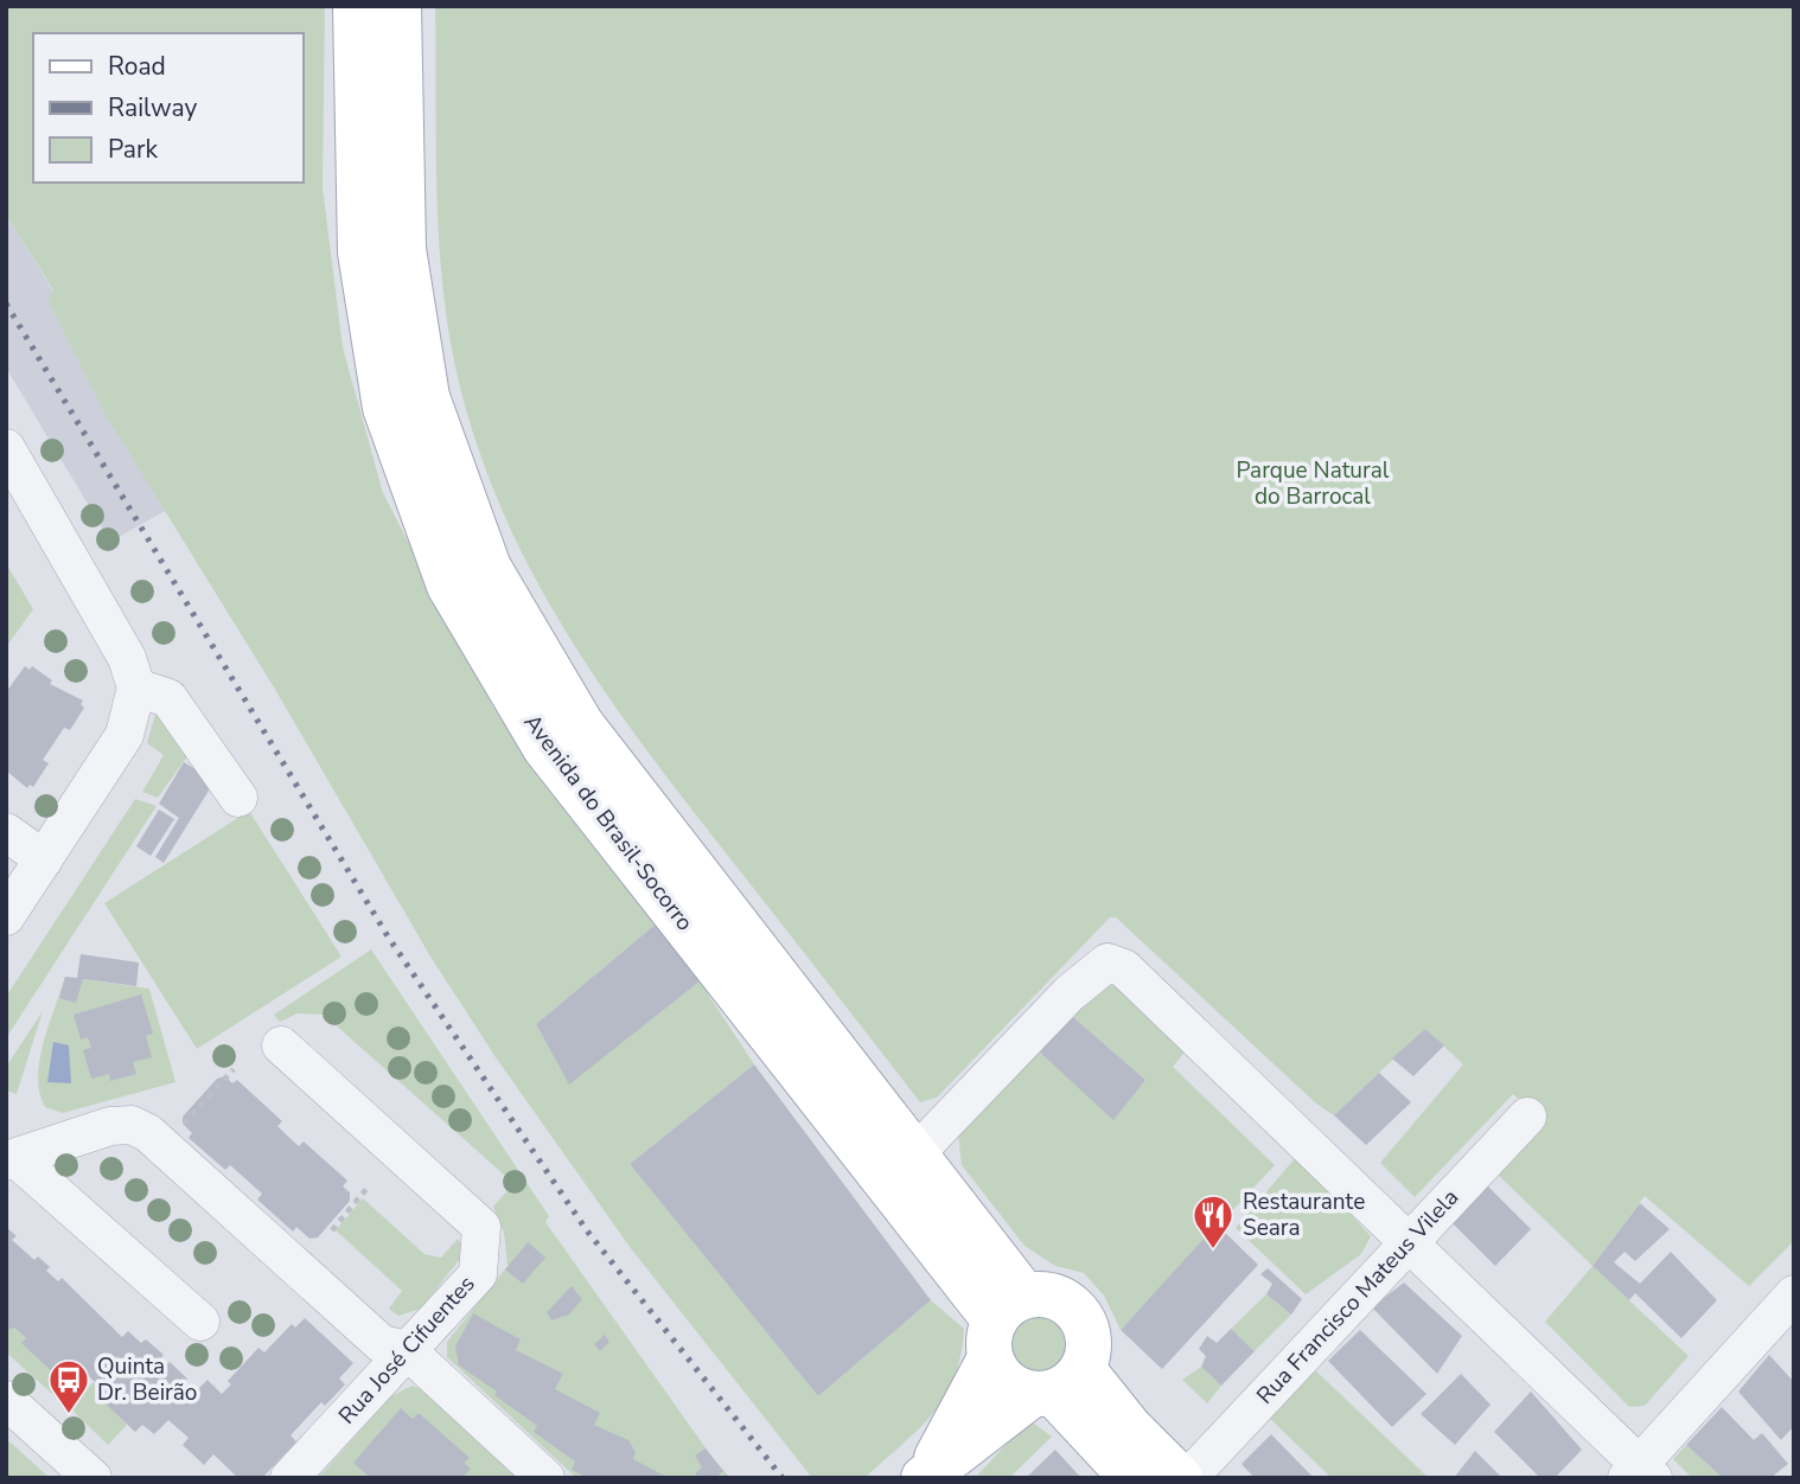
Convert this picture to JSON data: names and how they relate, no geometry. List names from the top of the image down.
{
  "streets": {
    "main road": ["Avenida do Brasil-Socorro"],
    "street": ["Rua Francisco Mateus Vilela", "Rua José Cifuentes"]
  },
  "parks": ["Parque Natural do Barrocal"],
  "places": {
    "restaurant": ["Restaurante Seara"],
    "bus stop": ["Quinta Dr. Beirão"]
  },
  "legend": ["Road", "Railway", "Park"]
}
